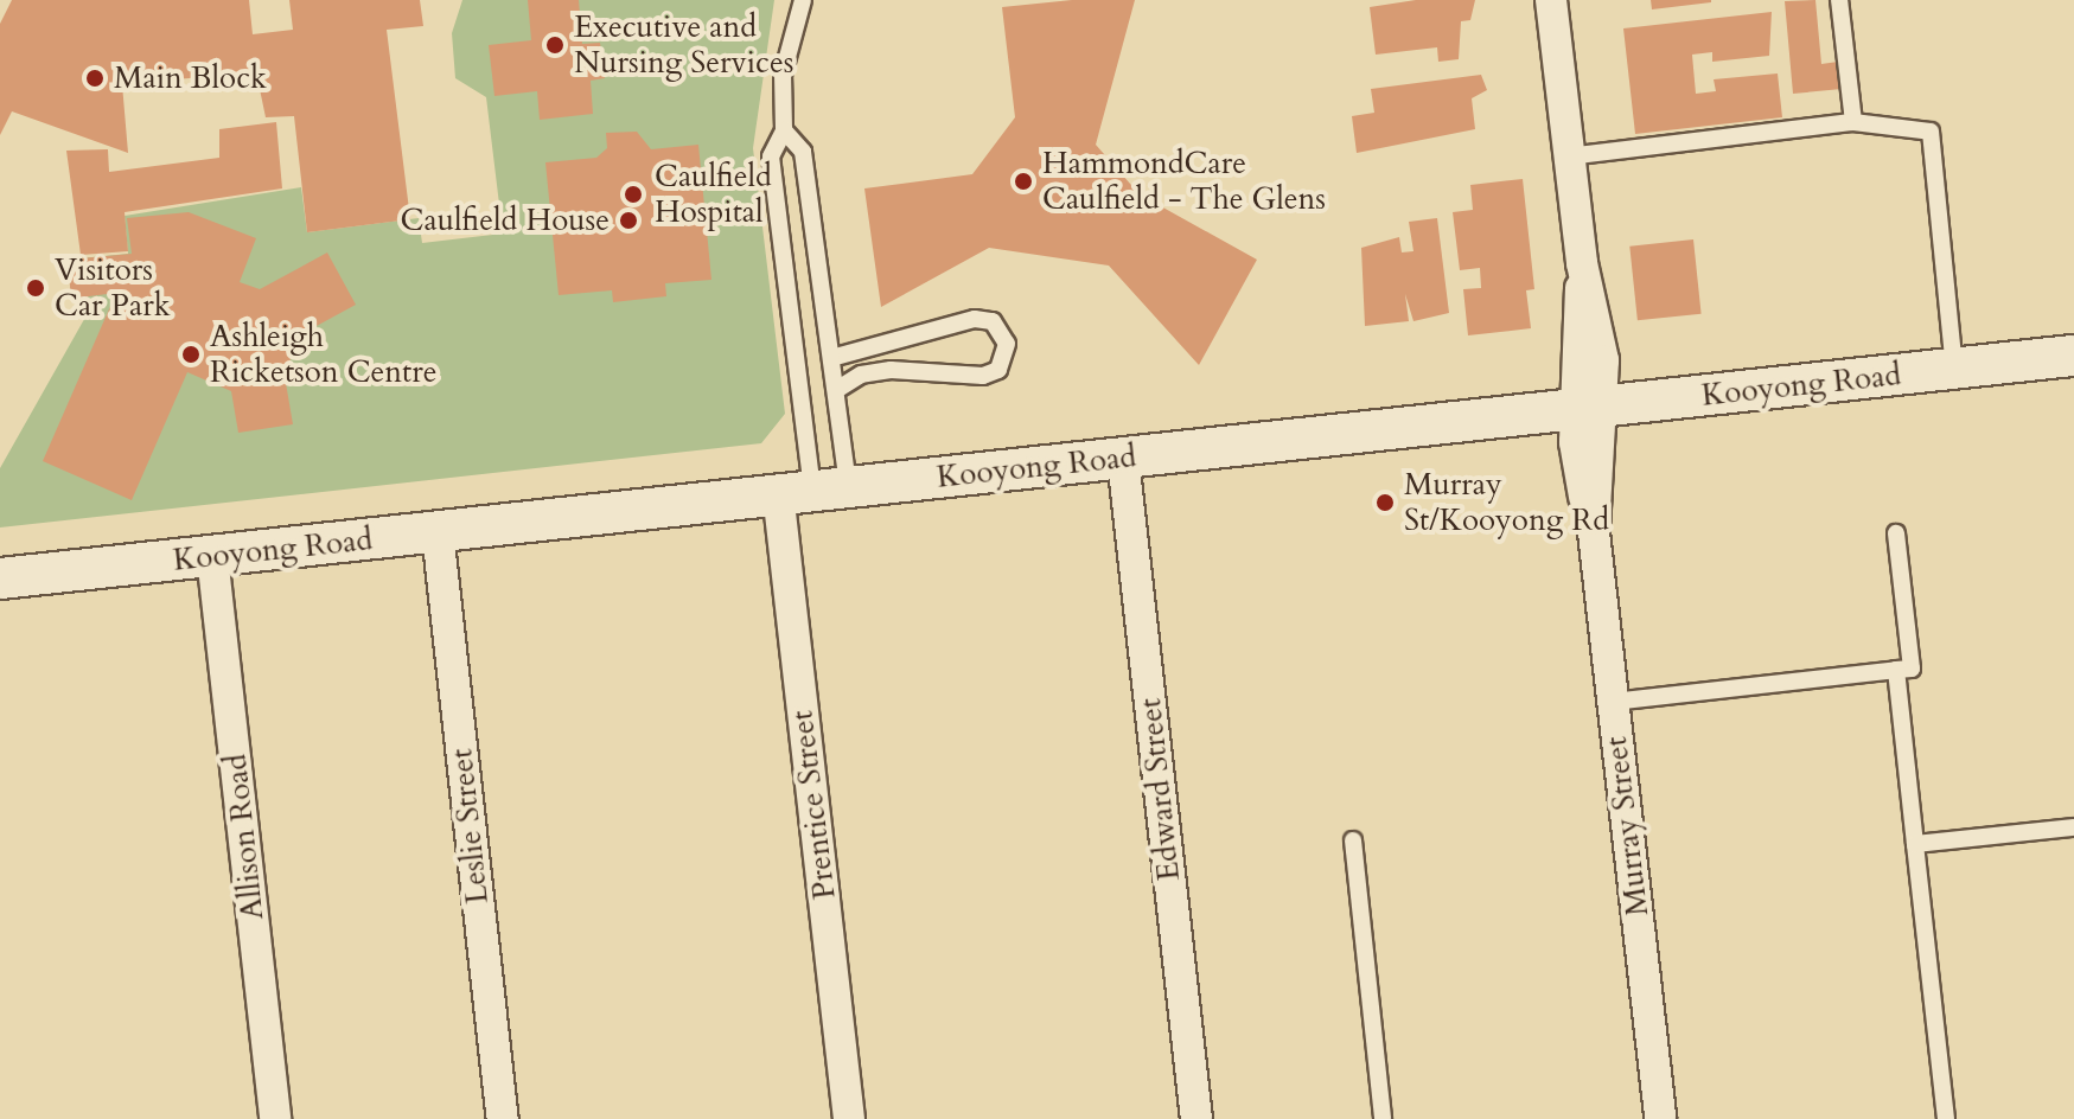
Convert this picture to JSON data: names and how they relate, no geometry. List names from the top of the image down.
{
  "streets": {
    "street": [
      "Kooyong Road",
      "Edward Street",
      "Prentice Street",
      "Leslie Street",
      "Murray Street",
      "Allison Road"
    ]
  },
  "crossings": [
    ["Kooyong Road", "Edward Street"],
    ["Kooyong Road", "Prentice Street"],
    ["Kooyong Road", "Leslie Street"],
    ["Kooyong Road", "Murray Street"],
    ["Kooyong Road", "Allison Road"]
  ],
  "places": [
    "Executive and Nursing Services",
    "Main Block",
    "HammondCare Caulfield - The Glens",
    "Caulfield Hospital",
    "Caulfield House",
    "Visitors Car Park",
    "Ashleigh Ricketson Centre",
    "Murray St/Kooyong Rd"
  ]
}
